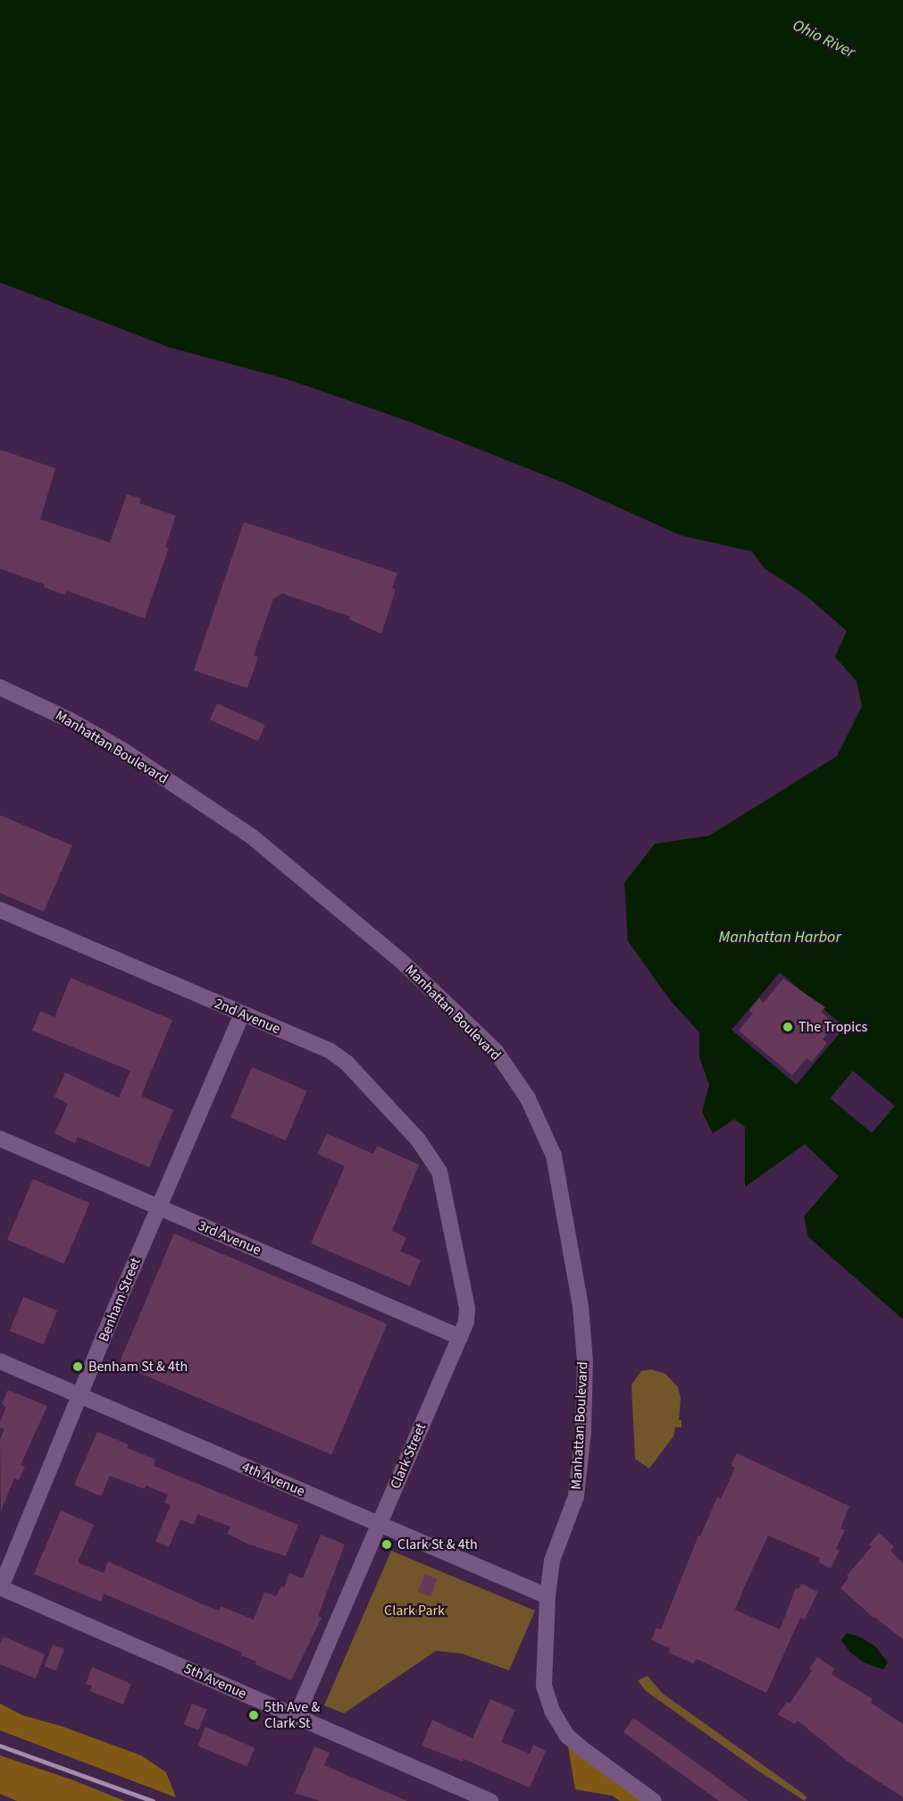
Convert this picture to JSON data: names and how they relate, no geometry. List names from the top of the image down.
{
  "streets": {
    "street": [
      "Manhattan Boulevard",
      "2nd Avenue",
      "3rd Avenue",
      "Benham Street",
      "Clark Street",
      "4th Avenue",
      "5th Avenue"
    ]
  },
  "crossings": [
    ["Manhattan Boulevard", "4th Avenue"],
    ["2nd Avenue", "Benham Street"],
    ["2nd Avenue", "Clark Street"],
    ["3rd Avenue", "Benham Street"],
    ["3rd Avenue", "Clark Street"],
    ["Benham Street", "4th Avenue"],
    ["Benham Street", "5th Avenue"],
    ["Clark Street", "4th Avenue"],
    ["Clark Street", "5th Avenue"]
  ],
  "water": ["Ohio River", "Manhattan Harbor"],
  "parks": ["Clark Park"],
  "places": [
    "The Tropics",
    "Benham St & 4th",
    "Clark St & 4th",
    "5th Ave & Clark St"
  ]
}
